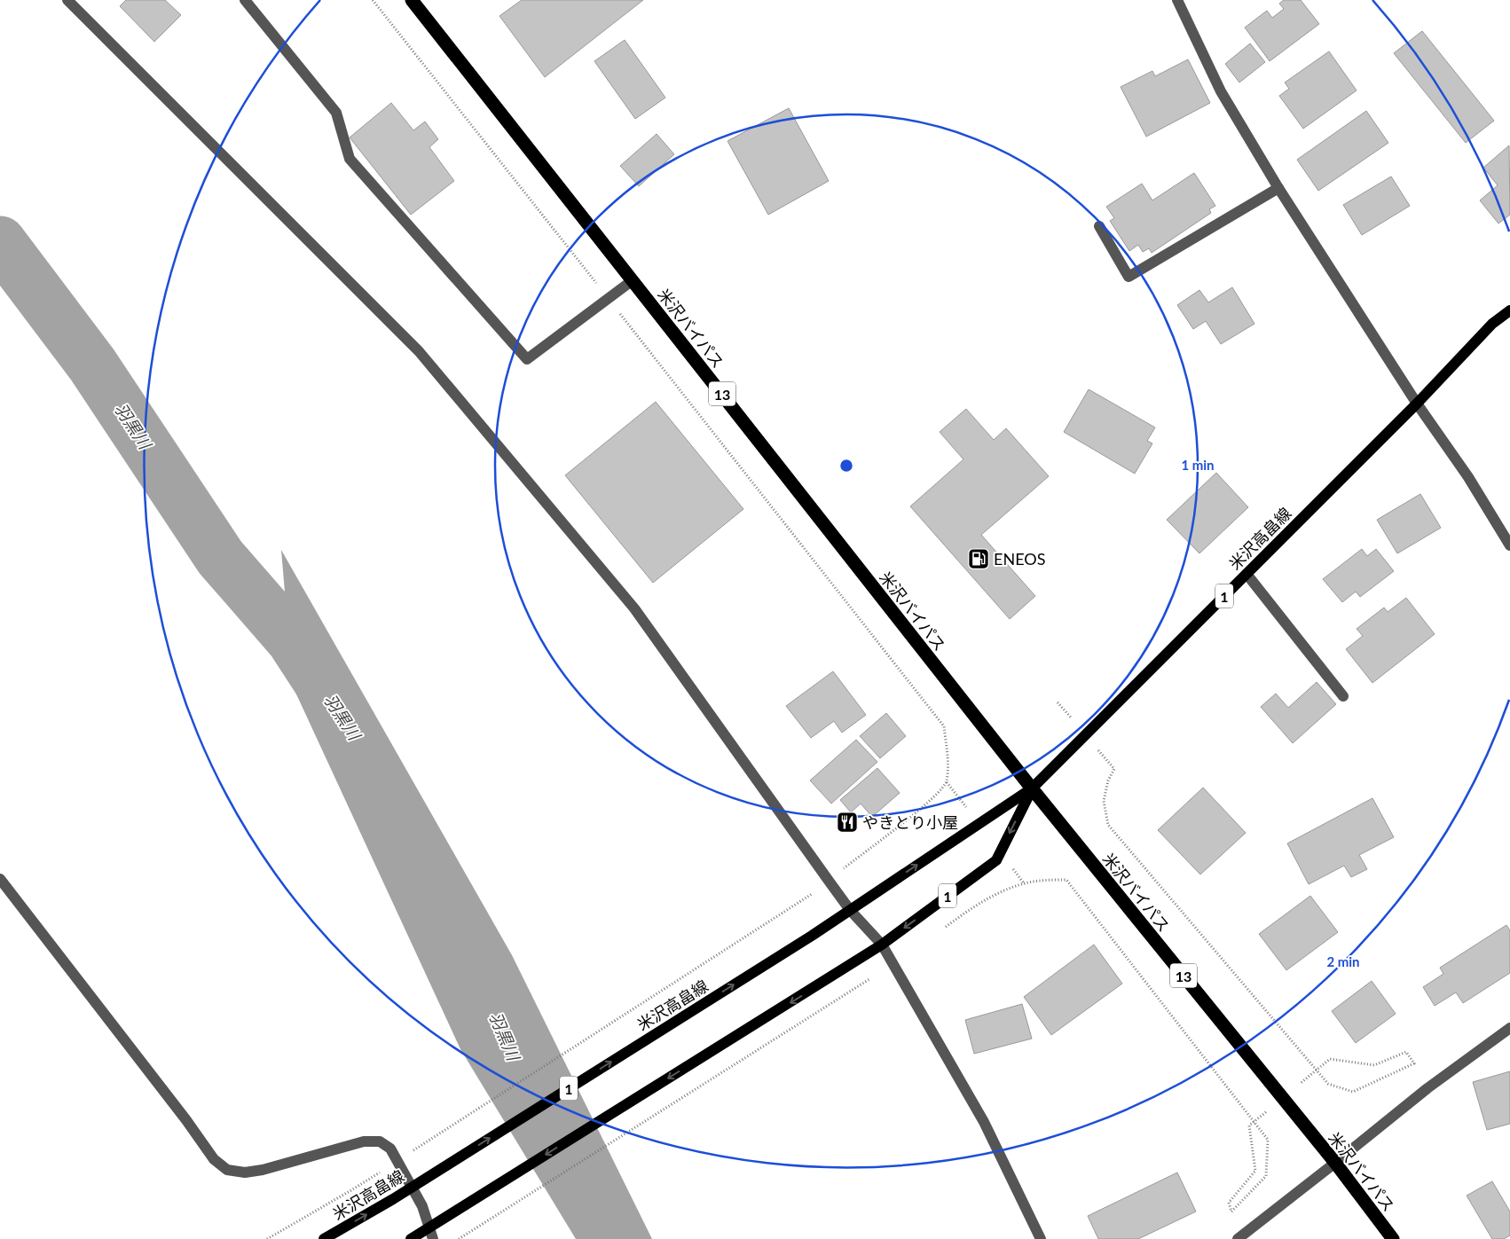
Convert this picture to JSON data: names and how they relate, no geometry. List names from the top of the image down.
{
  "streets": {
    "highway": ["米沢バイパス", "13"],
    "main road": ["米沢高畠線", "1"]
  },
  "crossings": [
    ["米沢バイパス", "米沢高畠線"]
  ],
  "water": ["羽黒川"],
  "places": {
    "fuel station": ["ENEOS"],
    "restaurant": ["やきとり小屋"]
  },
  "rings": ["1 min", "2 min"]
}
